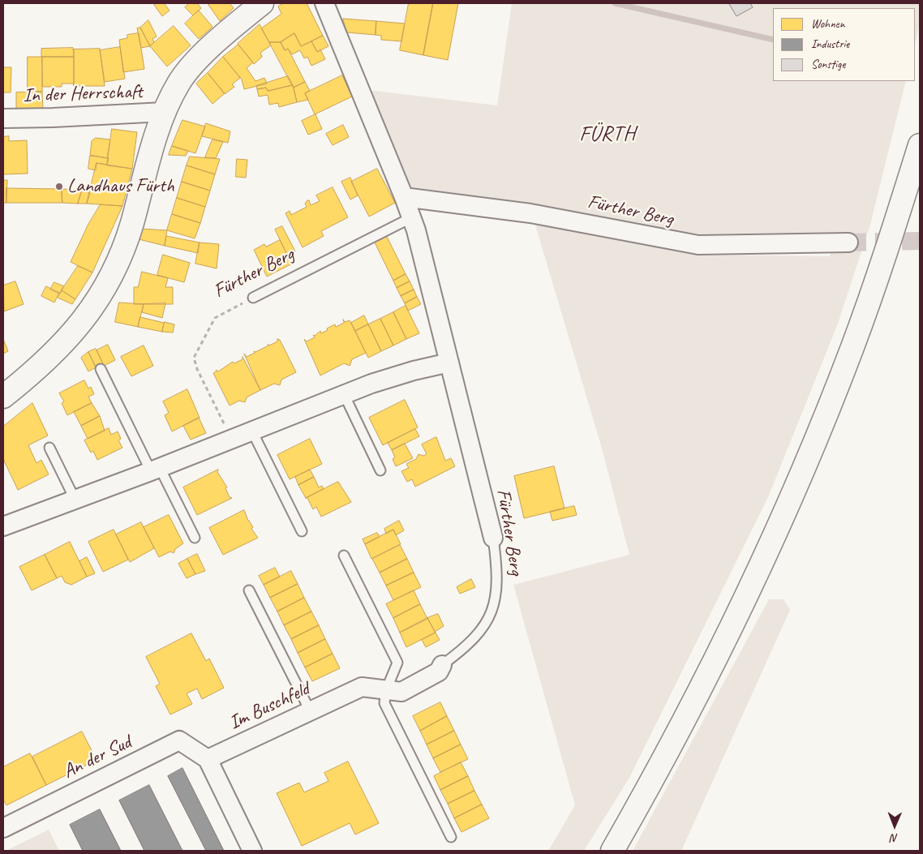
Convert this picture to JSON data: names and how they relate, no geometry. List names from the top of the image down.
{
  "streets": {
    "street": [
      "In der Herrschaft",
      "Fürther Berg",
      "Im Buschfeld",
      "An der Sud"
    ]
  },
  "crossings": [
    ["Fürther Berg", "Im Buschfeld"],
    ["Im Buschfeld", "An der Sud"]
  ],
  "districts": ["FÜRTH"],
  "places": ["Landhaus Fürth"],
  "legend": ["Wohnen", "Industrie", "Sonstige"],
  "north": "bottom"
}
